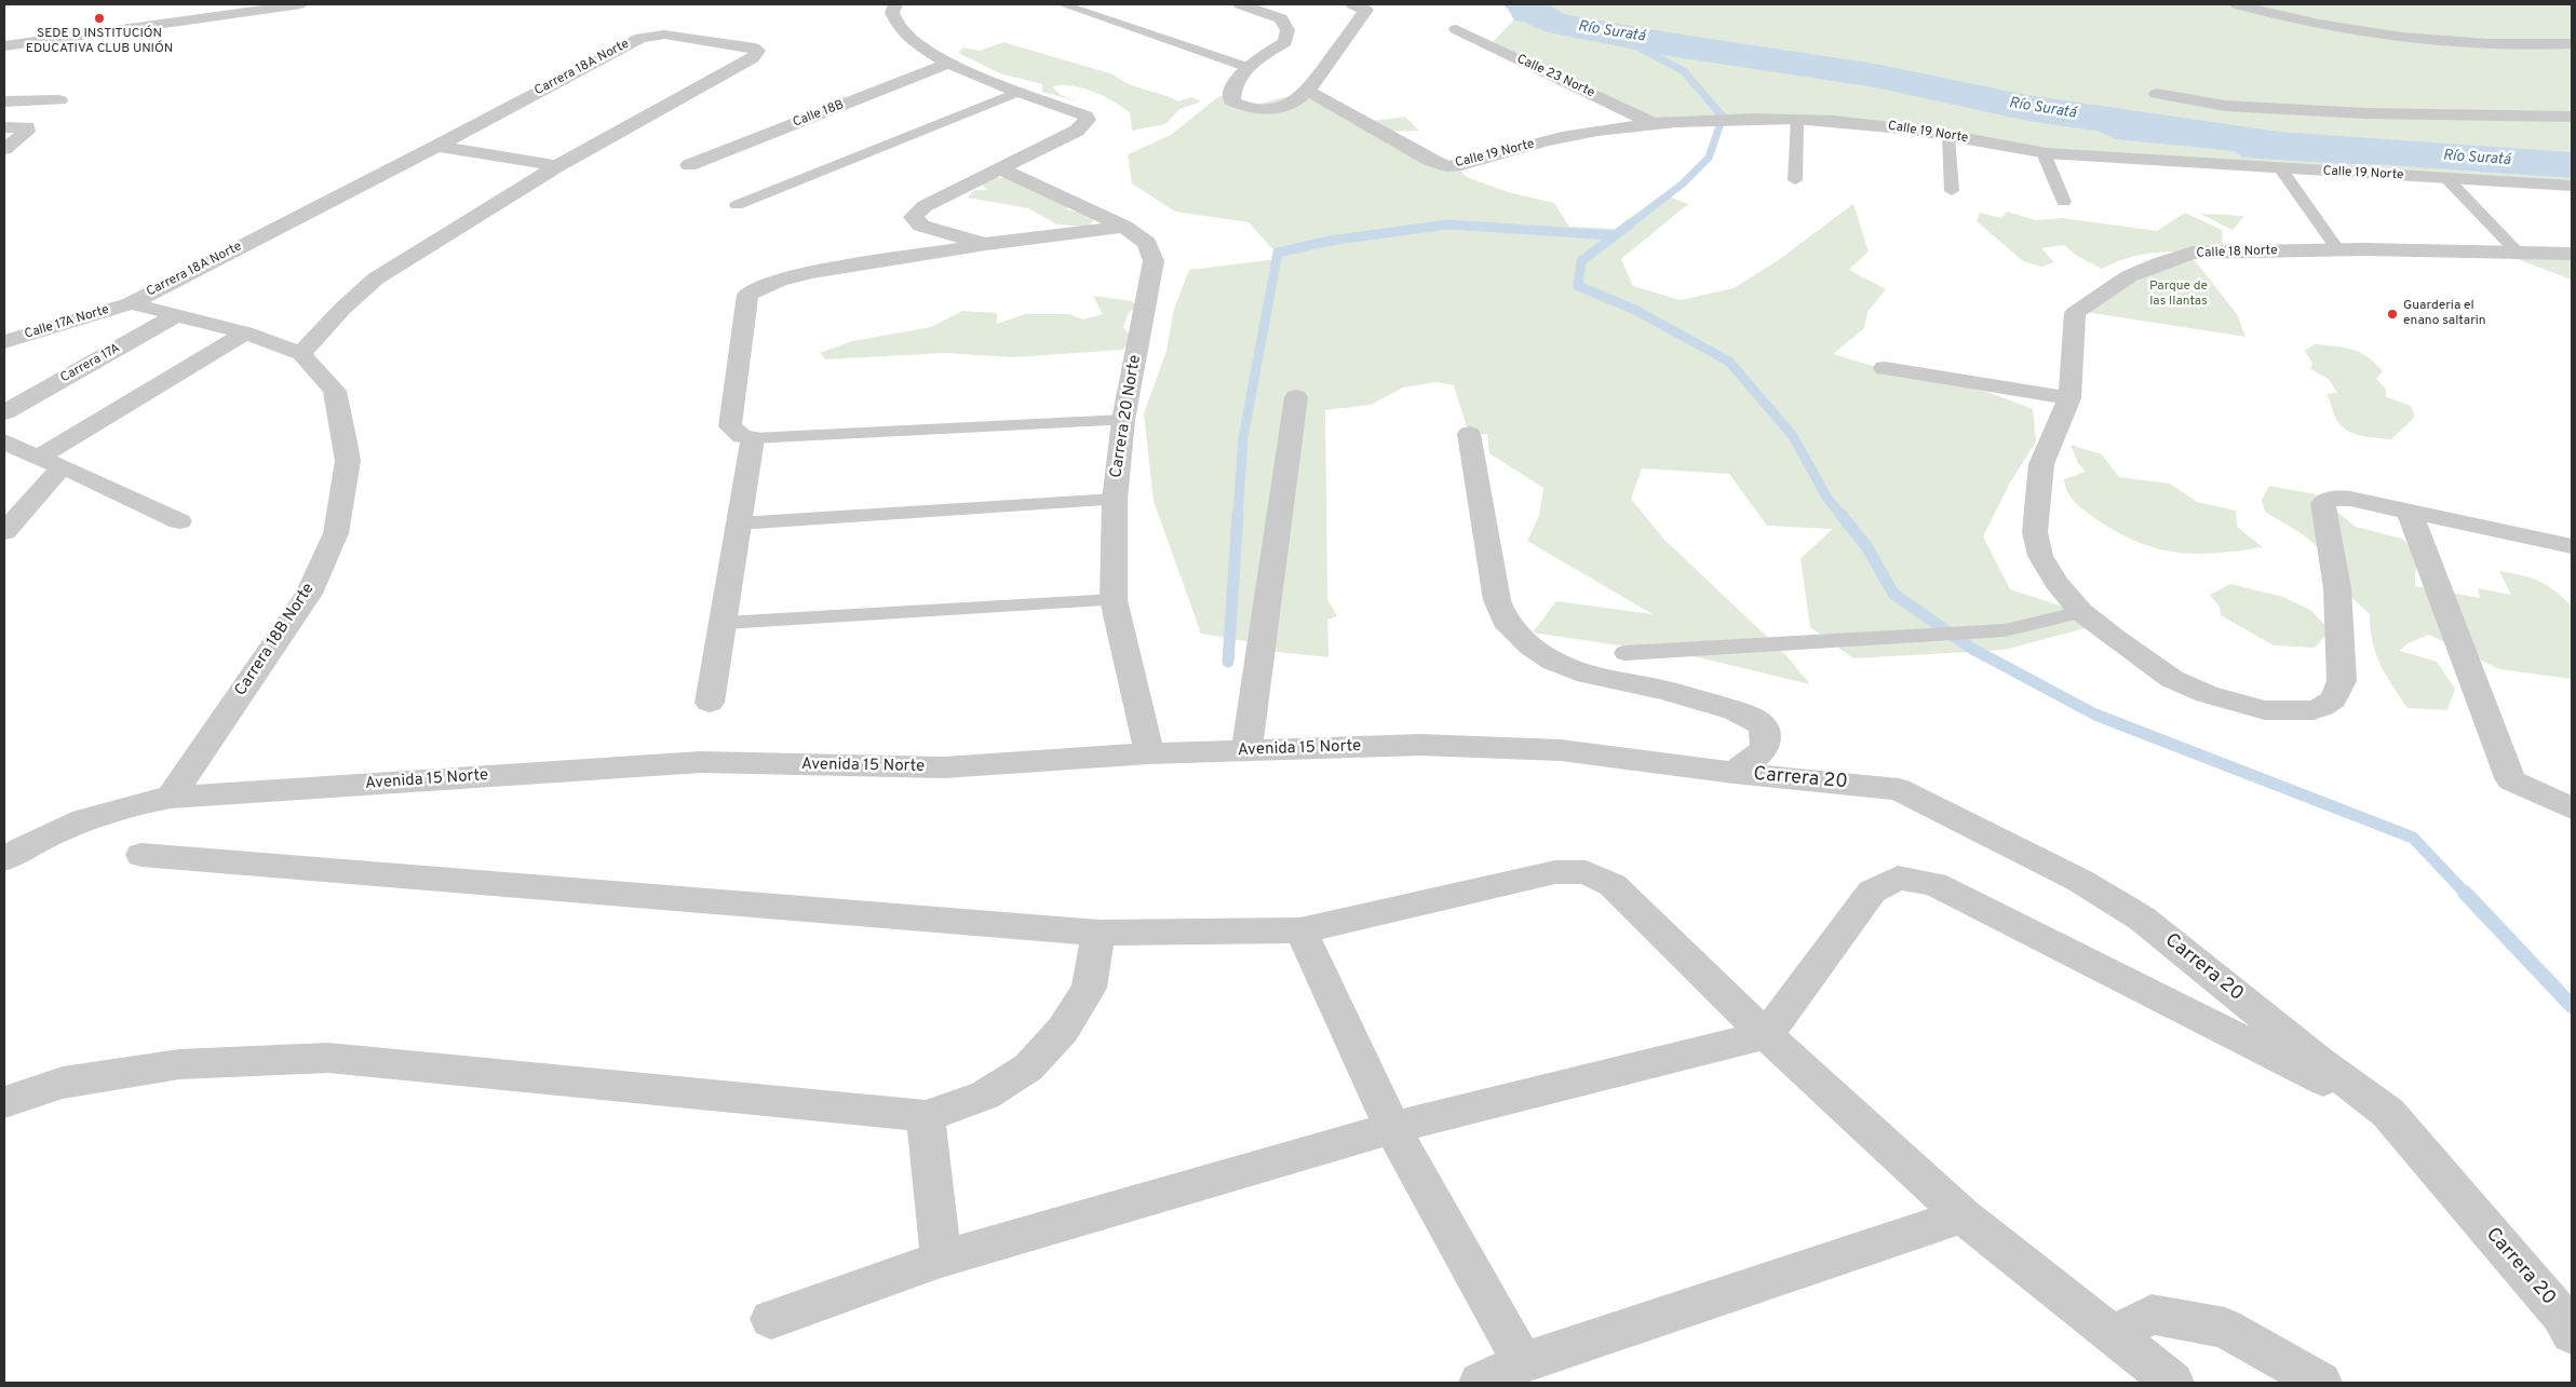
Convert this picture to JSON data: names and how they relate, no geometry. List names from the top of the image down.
{
  "streets": {
    "street": [
      "Carrera 18A Norte",
      "Calle 23 Norte",
      "Calle 18B",
      "Calle 19 Norte",
      "Calle 18 Norte",
      "Calle 17A Norte",
      "Carrera 17A",
      "Carrera 20 Norte",
      "Carrera 18B Norte",
      "Avenida 15 Norte",
      "Carrera 20"
    ]
  },
  "crossings": [
    ["Carrera 18A Norte", "Calle 17A Norte"],
    ["Carrera 18A Norte", "Carrera 18B Norte"],
    ["Calle 23 Norte", "Calle 19 Norte"],
    ["Carrera 20 Norte", "Avenida 15 Norte"],
    ["Carrera 18B Norte", "Avenida 15 Norte"],
    ["Avenida 15 Norte", "Carrera 20"]
  ],
  "water": ["Río Suratá"],
  "parks": ["Parque de las llantas"],
  "places": ["SEDE D INSTITUCIÓN EDUCATIVA CLUB UNIÓN", "Guarderia el enano saltarin"]
}
